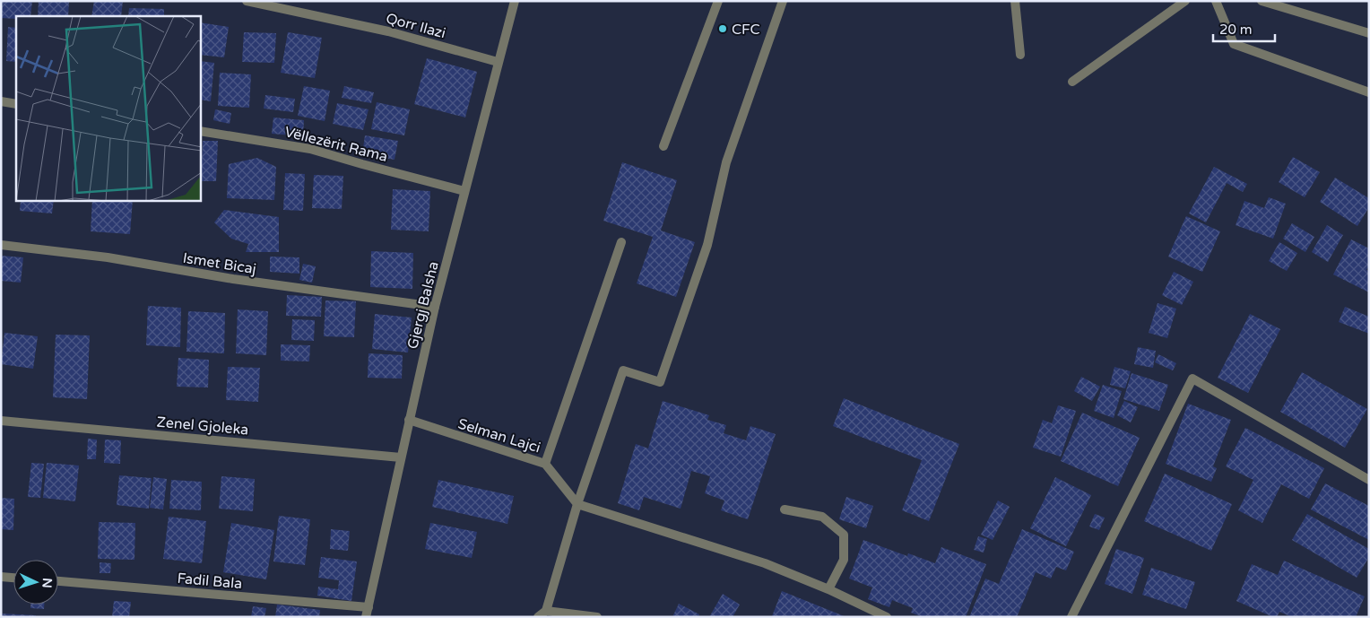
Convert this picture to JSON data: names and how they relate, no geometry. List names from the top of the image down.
{
  "streets": {
    "street": [
      "Qorr Ilazi",
      "Vëllezërit Rama",
      "Ismet Bicaj",
      "Gjergj Balsha",
      "Zenel Gjoleka",
      "Selman Lajci",
      "Fadil Bala"
    ]
  },
  "crossings": [
    ["Qorr Ilazi", "Gjergj Balsha"],
    ["Vëllezërit Rama", "Gjergj Balsha"],
    ["Ismet Bicaj", "Gjergj Balsha"],
    ["Gjergj Balsha", "Zenel Gjoleka"],
    ["Gjergj Balsha", "Selman Lajci"],
    ["Gjergj Balsha", "Fadil Bala"]
  ],
  "places": ["CFC"],
  "scale_bar": "20 m",
  "north": "right"
}
